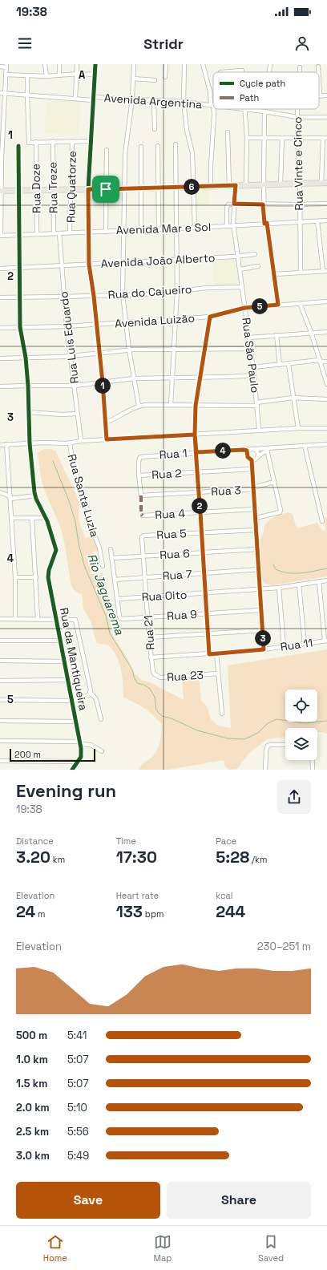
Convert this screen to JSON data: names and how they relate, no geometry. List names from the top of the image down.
{
  "streets": {
    "street": [
      "Avenida Argentina",
      "Rua Vinte e Cinco",
      "Rua Quatorze",
      "Rua Treze",
      "Rua Doze",
      "Avenida Mar e Sol",
      "Avenida João Alberto",
      "Rua do Cajueiro",
      "Avenida Luizão",
      "Rua Luís Eduardo",
      "Rua São Paulo",
      "Rua 1",
      "Rua 2",
      "Rua 3",
      "Rua Santa Luzia",
      "Rua 4",
      "Rua 5",
      "Rua 6",
      "Rua 7",
      "Rua Oito",
      "Rua 9",
      "Rua 21",
      "Rua 11",
      "Rua da Mantiqueira",
      "Rua 23"
    ]
  },
  "crossings": [
    ["Avenida Argentina", "Rua Vinte e Cinco"],
    ["Rua Vinte e Cinco", "Avenida Mar e Sol"],
    ["Rua Quatorze", "Avenida Mar e Sol"],
    ["Rua Treze", "Avenida Mar e Sol"],
    ["Rua Doze", "Avenida Mar e Sol"],
    ["Rua Doze", "Avenida João Alberto"],
    ["Rua Doze", "Rua do Cajueiro"],
    ["Rua Doze", "Avenida Luizão"],
    ["Rua Doze", "Rua da Mantiqueira"],
    ["Avenida Mar e Sol", "Rua Luís Eduardo"],
    ["Avenida Mar e Sol", "Rua São Paulo"],
    ["Avenida João Alberto", "Rua Luís Eduardo"],
    ["Avenida João Alberto", "Rua São Paulo"],
    ["Rua do Cajueiro", "Rua Luís Eduardo"],
    ["Rua do Cajueiro", "Rua São Paulo"],
    ["Avenida Luizão", "Rua Luís Eduardo"],
    ["Avenida Luizão", "Rua São Paulo"],
    ["Rua 1", "Rua 2"],
    ["Rua 1", "Rua 3"],
    ["Rua 2", "Rua 3"],
    ["Rua 5", "Rua 21"],
    ["Rua 6", "Rua 21"],
    ["Rua 7", "Rua 21"],
    ["Rua Oito", "Rua 9"],
    ["Rua Oito", "Rua 21"],
    ["Rua 9", "Rua 21"],
    ["Rua 21", "Rua 11"],
    ["Rua 21", "Rua 23"]
  ],
  "water": ["Rio Jaguarema"],
  "legend": ["Cycle path", "Path"],
  "scale_bar": "200 m",
  "page": {
    "status": "19:38",
    "header": "Stridr",
    "pins": [
      "6",
      "5",
      "1",
      "4",
      "2",
      "3"
    ],
    "scale": "200 m",
    "heading": ["Evening run", "19:38"],
    "stats": [
      ["Distance", "3.20 km"],
      ["Time", "17:30"],
      ["Pace", "5:28 /km"],
      ["Elevation", "24 m"],
      ["Heart rate", "133 bpm"],
      ["kcal", "244"]
    ],
    "chart": ["Elevation", "230–251 m"],
    "list": [
      {
        "name": "500 m",
        "note": "5:41"
      },
      {
        "name": "1.0 km",
        "note": "5:07"
      },
      {
        "name": "1.5 km",
        "note": "5:07"
      },
      {
        "name": "2.0 km",
        "note": "5:10"
      },
      {
        "name": "2.5 km",
        "note": "5:56"
      },
      {
        "name": "3.0 km",
        "note": "5:49"
      }
    ],
    "buttons": ["Save", "Share"],
    "tabs": ["Home", "Map", "Saved"]
  },
  "grid": {
    "columns": ["A"],
    "rows": [
      "1",
      "2",
      "3",
      "4",
      "5"
    ]
  }
}
